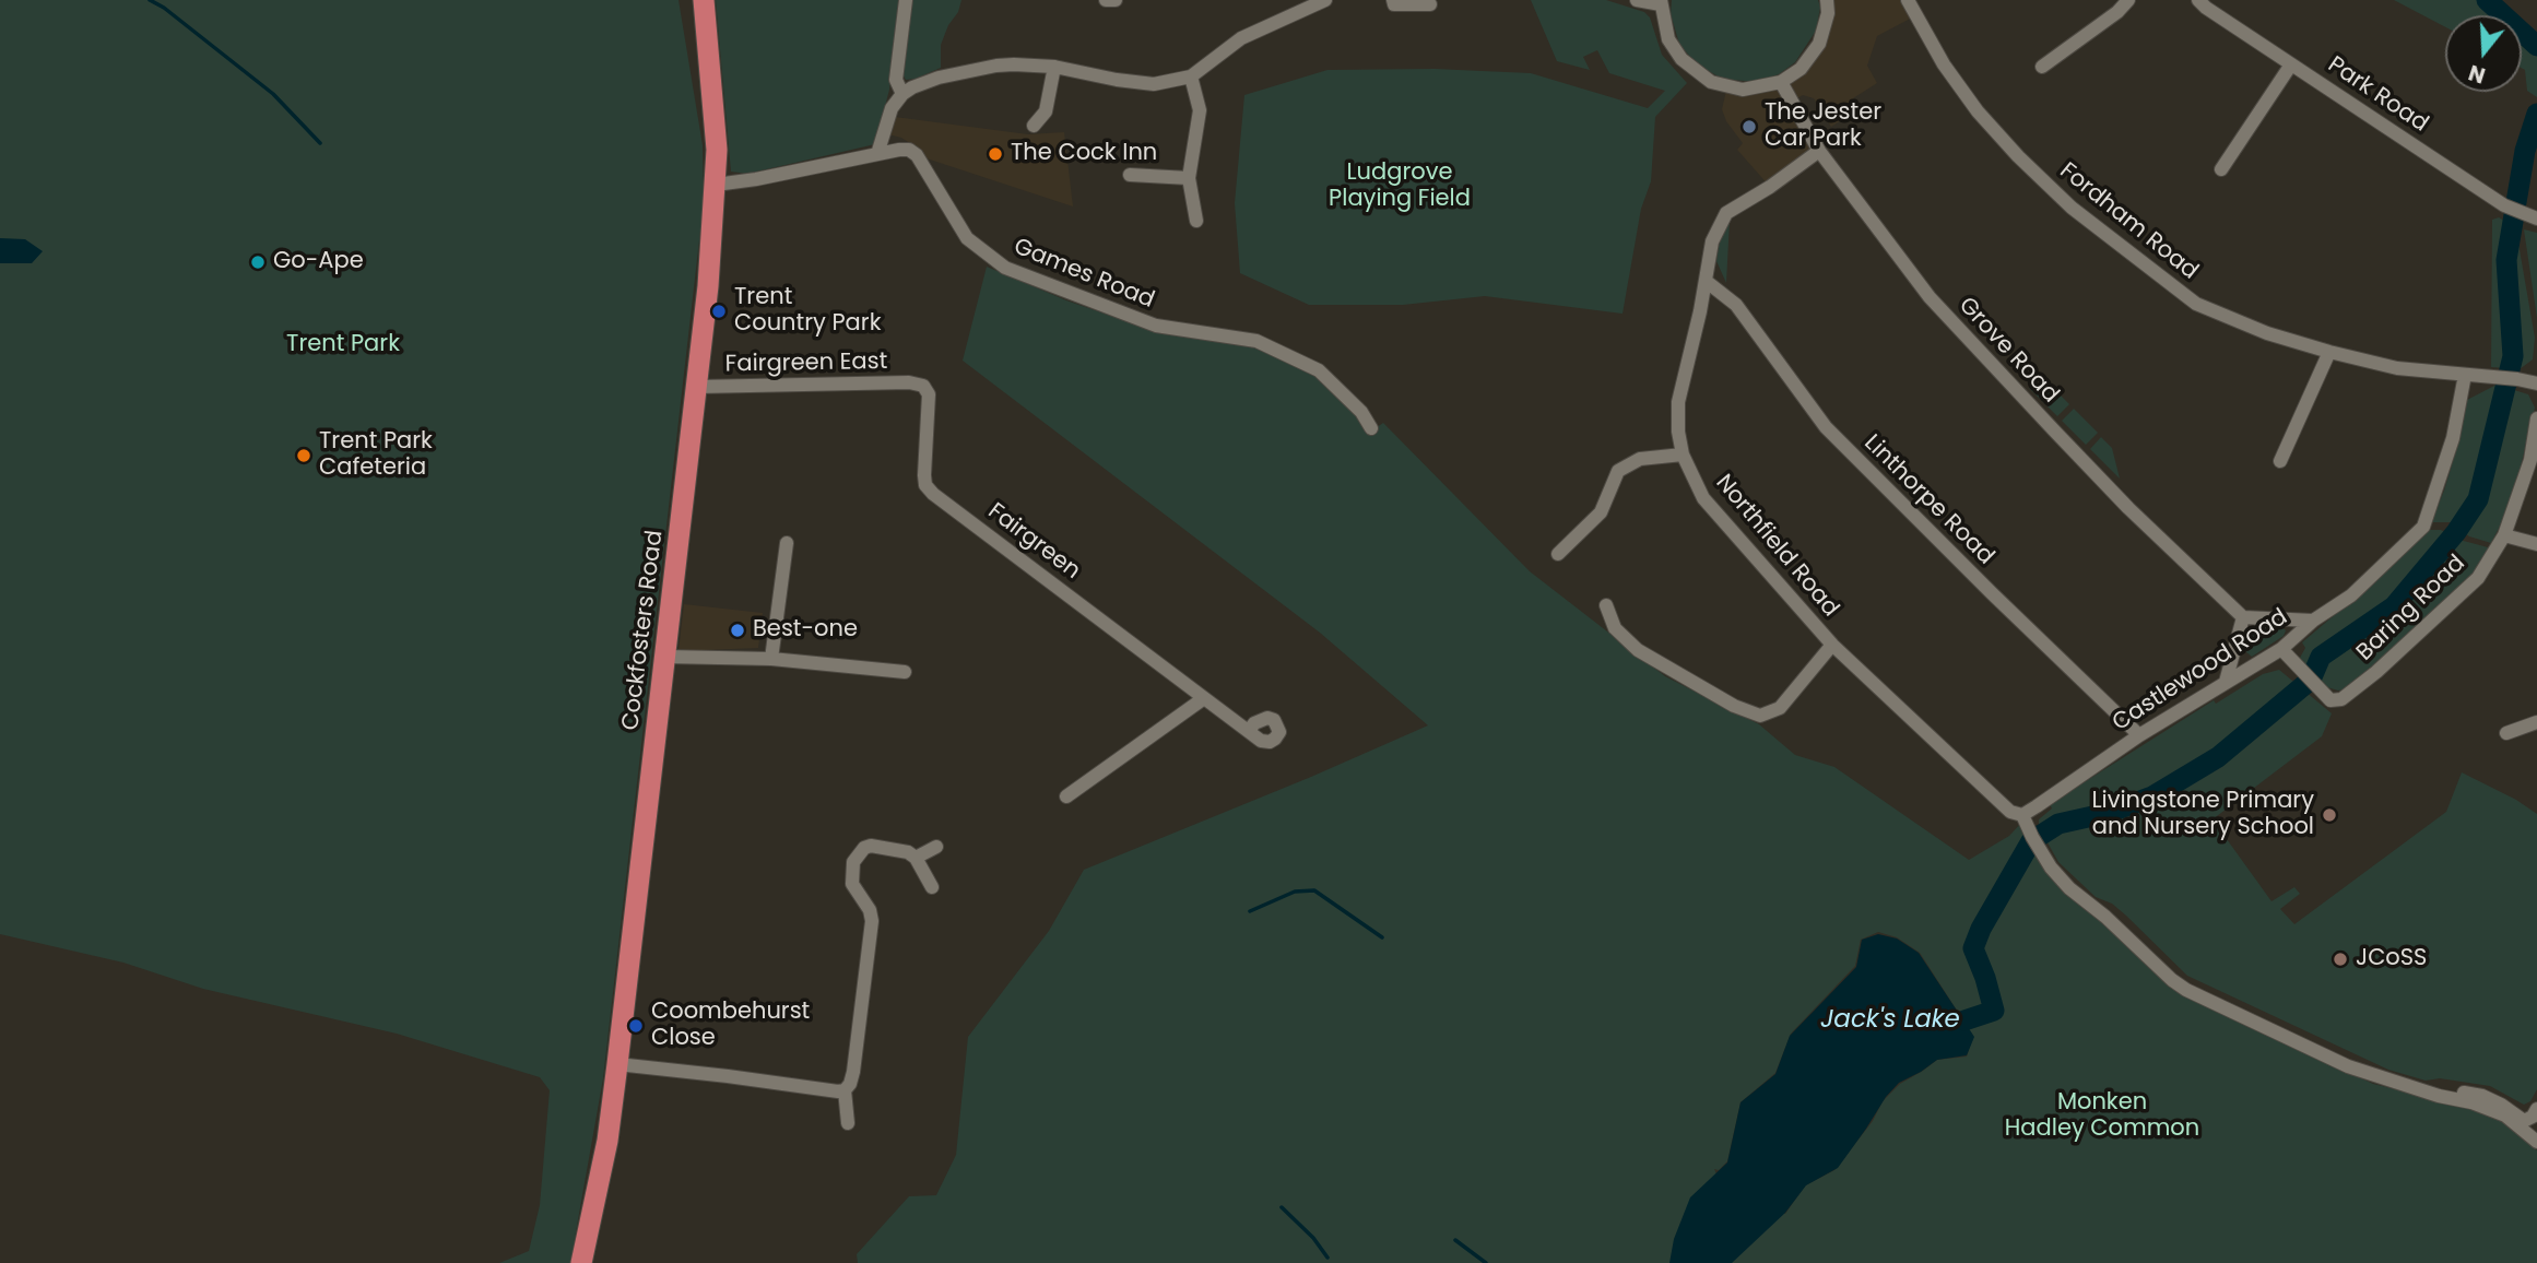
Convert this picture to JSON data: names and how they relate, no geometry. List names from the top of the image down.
{
  "streets": {
    "main road": ["Cockfosters Road"],
    "street": [
      "Park Road",
      "Fordham Road",
      "Games Road",
      "Grove Road",
      "Fairgreen East",
      "Linthorpe Road",
      "Fairgreen",
      "Northfield Road",
      "Baring Road",
      "Castlewood Road"
    ]
  },
  "crossings": [
    ["Fordham Road", "Castlewood Road"],
    ["Games Road", "Cockfosters Road"],
    ["Grove Road", "Northfield Road"],
    ["Fairgreen East", "Fairgreen"],
    ["Fairgreen East", "Cockfosters Road"],
    ["Linthorpe Road", "Northfield Road"],
    ["Linthorpe Road", "Castlewood Road"],
    ["Northfield Road", "Castlewood Road"],
    ["Baring Road", "Castlewood Road"]
  ],
  "water": ["Jack's Lake"],
  "parks": ["Ludgrove Playing Field", "Trent Park", "Monken Hadley Common"],
  "places": [
    "The Jester Car Park",
    "The Cock Inn",
    "Go-Ape",
    "Trent Country Park",
    "Trent Park Cafeteria",
    "Best-one",
    "Livingstone Primary and Nursery School",
    "JCoSS",
    "Coombehurst Close"
  ],
  "north": "bottom"
}
